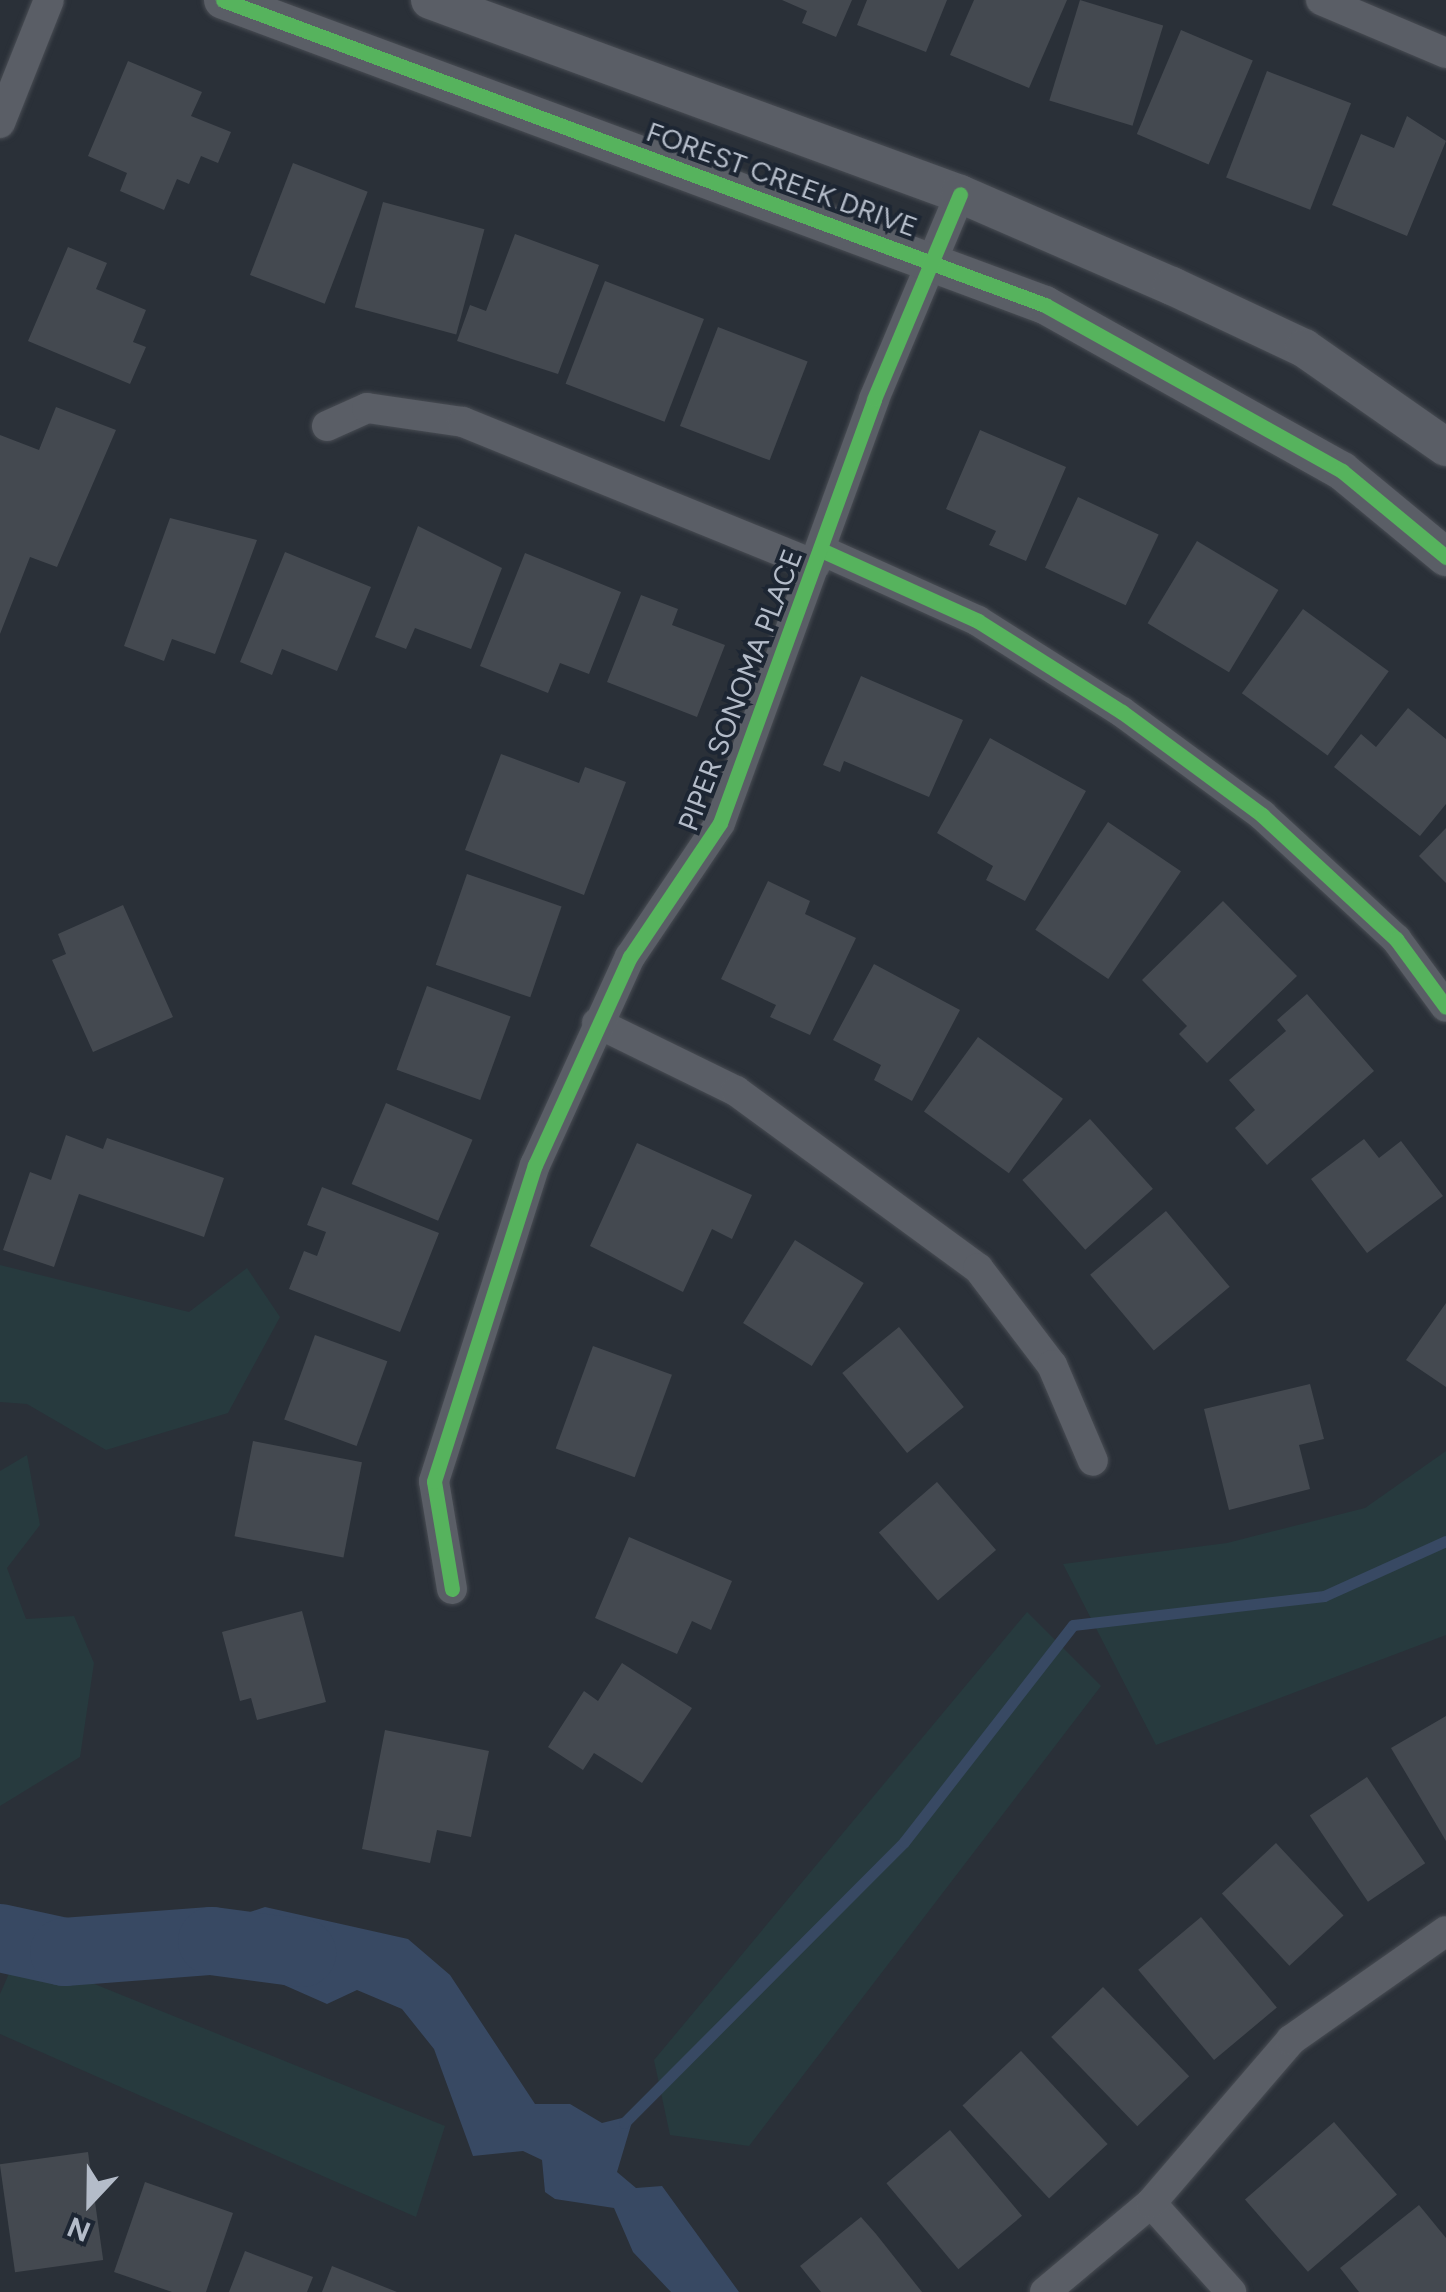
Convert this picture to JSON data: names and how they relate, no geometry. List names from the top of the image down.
{
  "streets": {
    "street": ["FOREST CREEK DRIVE", "PIPER SONOMA PLACE"]
  },
  "crossings": [
    ["FOREST CREEK DRIVE", "PIPER SONOMA PLACE"]
  ],
  "north": "bottom"
}
